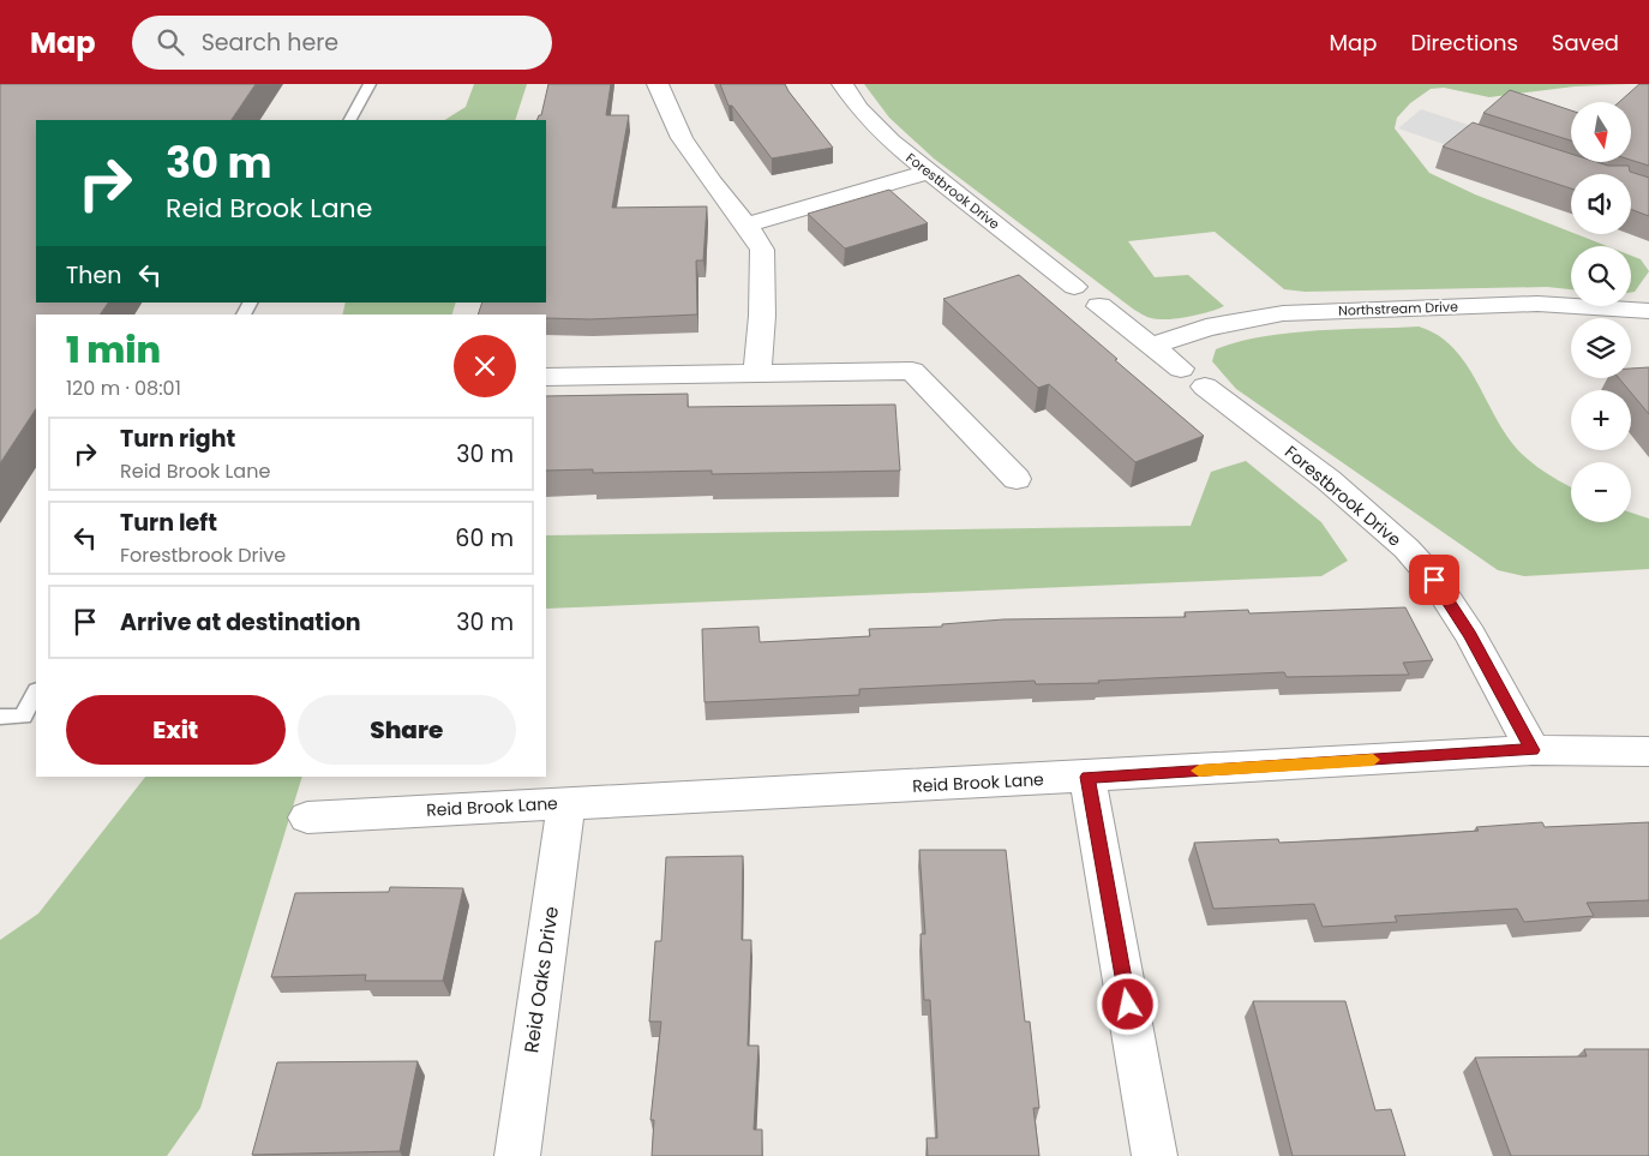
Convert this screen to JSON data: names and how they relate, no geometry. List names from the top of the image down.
{
  "streets": {
    "street": [
      "Forestbrook Drive",
      "Northstream Drive",
      "Reid Brook Lane",
      "Reid Oaks Drive"
    ]
  },
  "crossings": [
    ["Forestbrook Drive", "Northstream Drive"],
    ["Forestbrook Drive", "Reid Brook Lane"],
    ["Reid Brook Lane", "Reid Oaks Drive"]
  ],
  "north": "bottom",
  "page": {
    "header": "Map",
    "search": "Search here",
    "nav": ["Map", "Directions", "Saved"],
    "map_buttons": ["+", "−"],
    "turn": ["30 m", "Reid Brook Lane"],
    "then": "Then",
    "heading": ["1 min", "120 m · 08:01"],
    "list": [
      {
        "name": "Turn right",
        "note": "Reid Brook Lane",
        "value": "30 m"
      },
      {
        "name": "Turn left",
        "note": "Forestbrook Drive",
        "value": "60 m"
      },
      {
        "name": "Arrive at destination",
        "value": "30 m"
      }
    ],
    "buttons": ["Exit", "Share"]
  }
}
